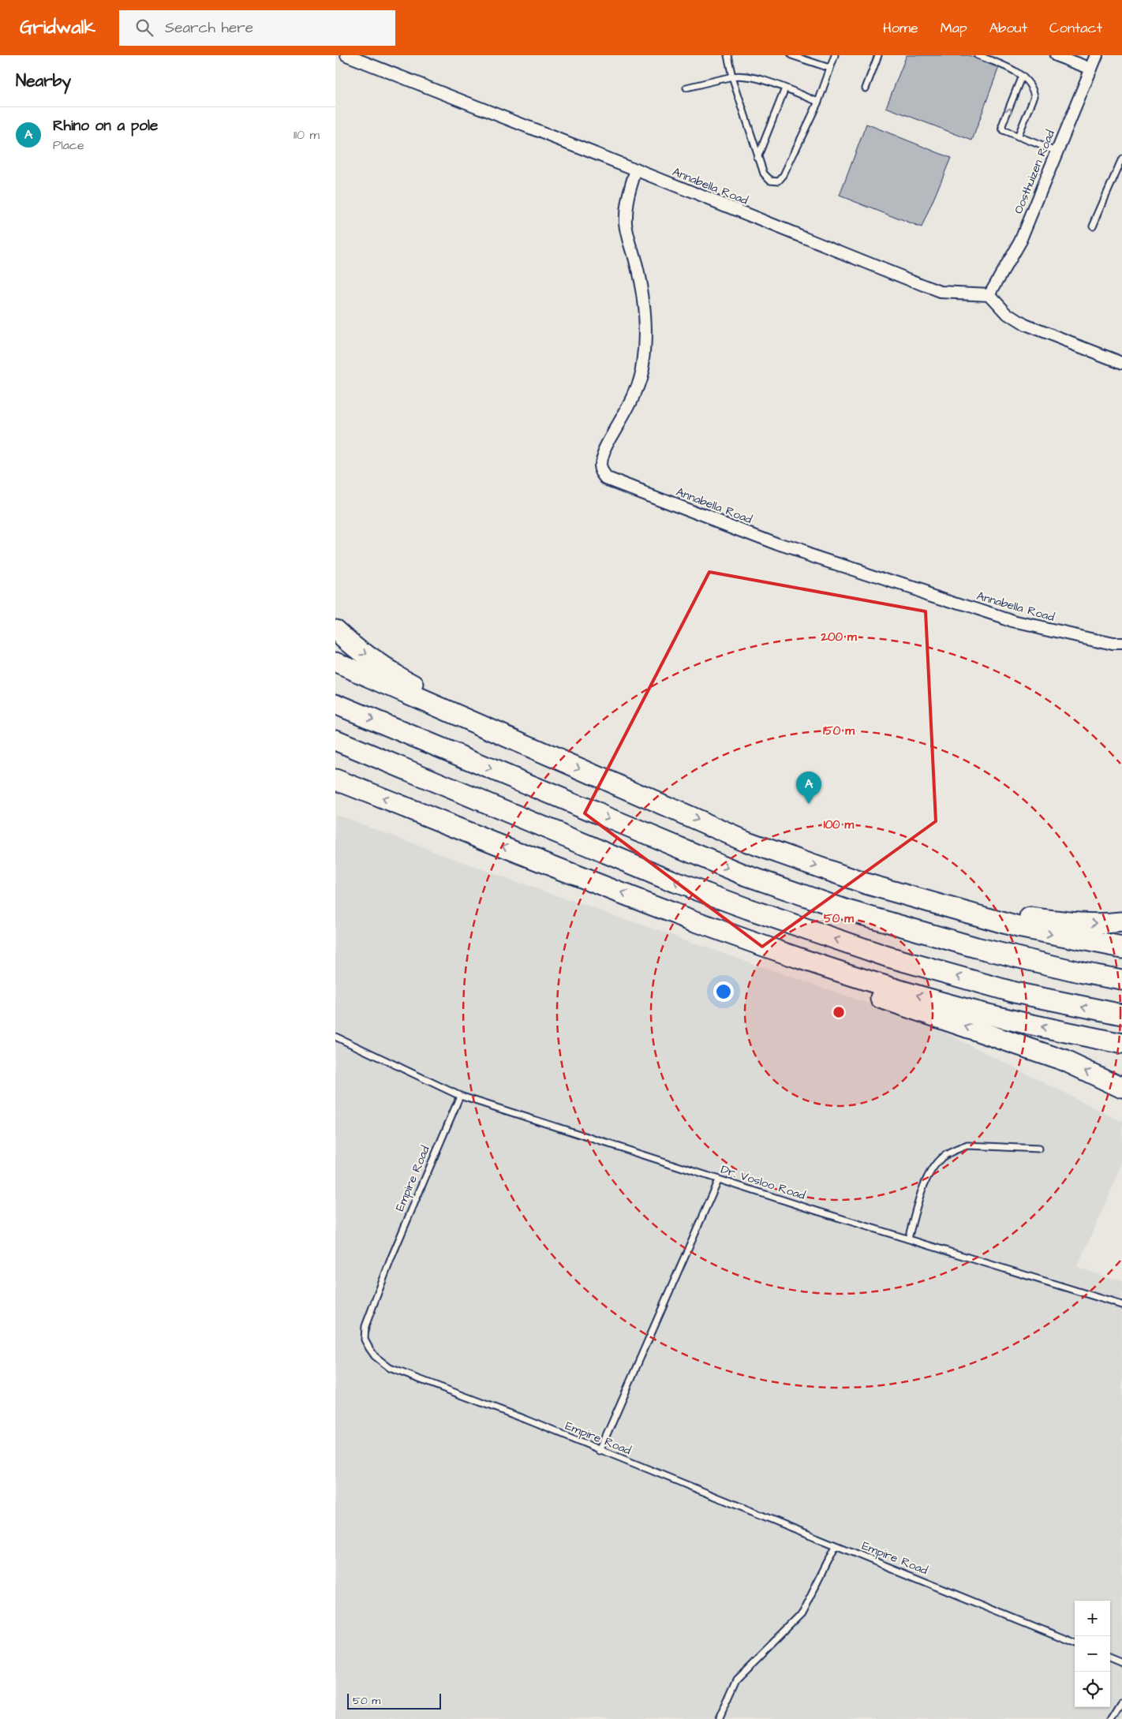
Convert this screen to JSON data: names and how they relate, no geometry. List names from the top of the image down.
{
  "streets": {
    "street": ["Oosthuizen Road", "Annabella Road"],
    "lane": ["Empire Road", "Dr. Vosloo Road"]
  },
  "crossings": [
    ["Oosthuizen Road", "Annabella Road"],
    ["Empire Road", "Dr. Vosloo Road"]
  ],
  "scale_bar": "50 m",
  "page": {
    "header": "Gridwalk",
    "search": "Search here",
    "nav": [
      "Home",
      "Map",
      "About",
      "Contact"
    ],
    "heading": "Nearby",
    "list": [
      {
        "mark": "A",
        "name": "Rhino on a pole",
        "note": "Place",
        "value": "110 m"
      }
    ],
    "pins": "A",
    "map_buttons": ["+", "−"],
    "scale": "50 m"
  },
  "rings": [
    "200 m",
    "150 m",
    "100 m",
    "50 m"
  ]
}
